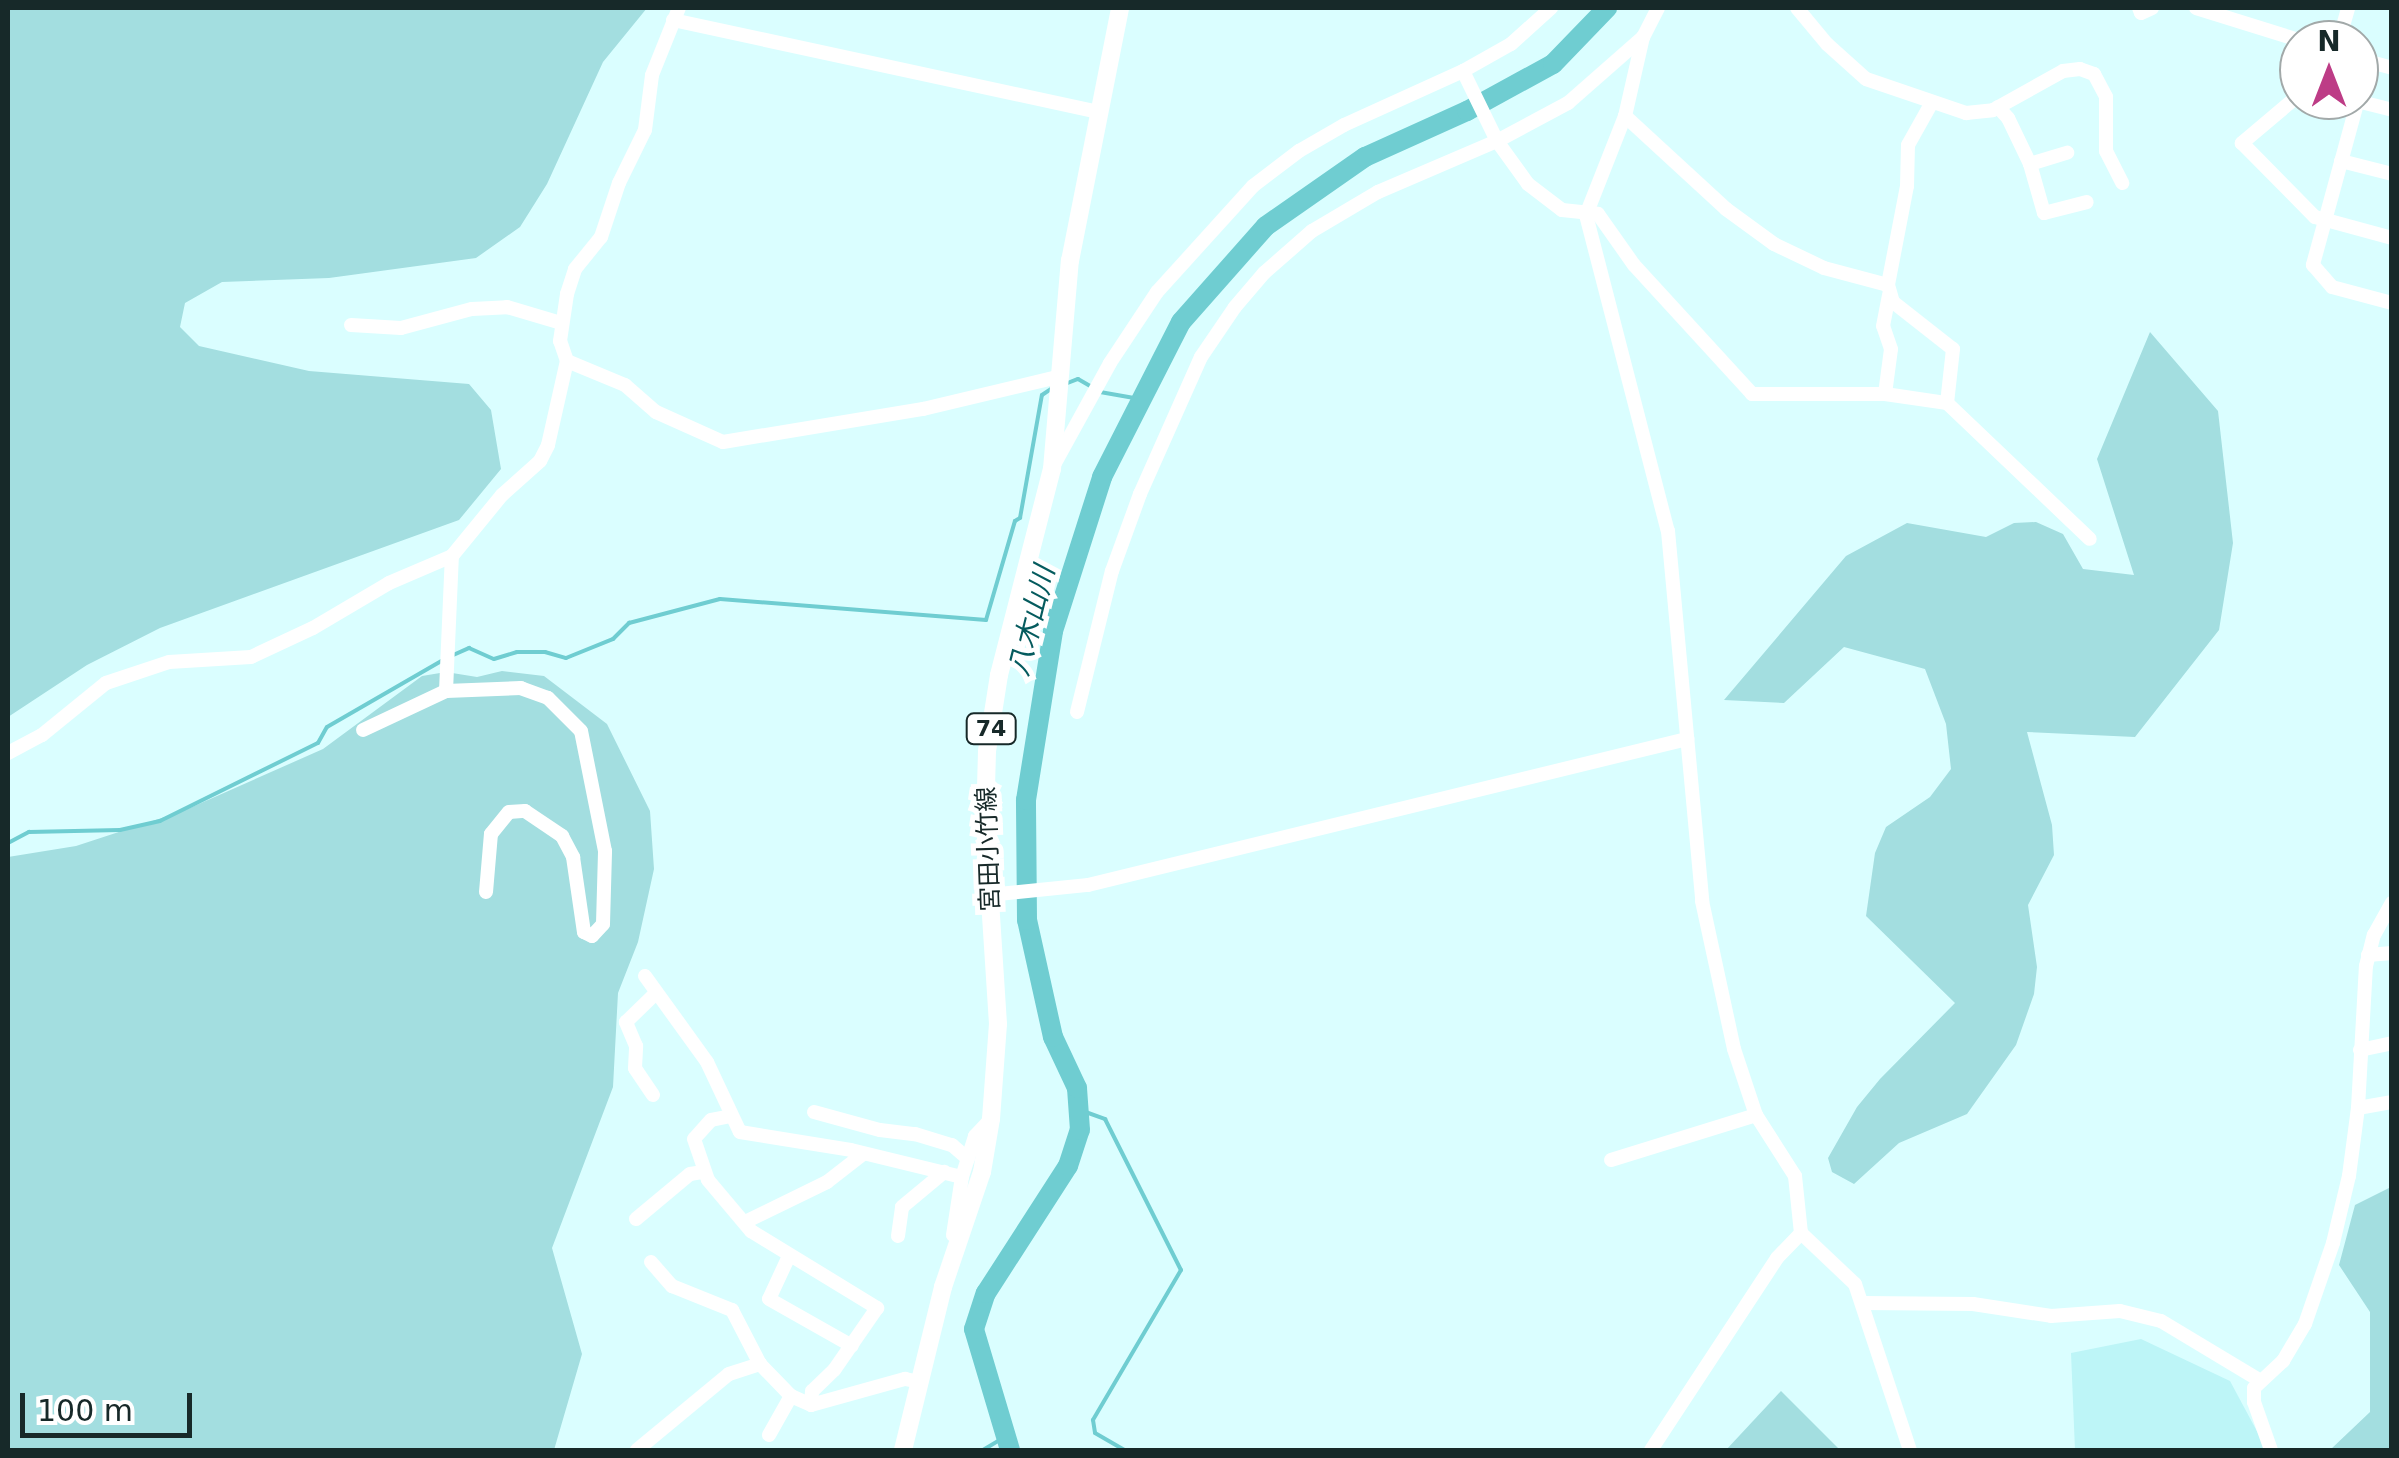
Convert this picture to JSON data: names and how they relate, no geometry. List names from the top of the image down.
{
  "streets": {
    "main road": ["74", "宮田小竹線"]
  },
  "water": ["八木山川"],
  "scale_bar": "100 m",
  "north": "top"
}
